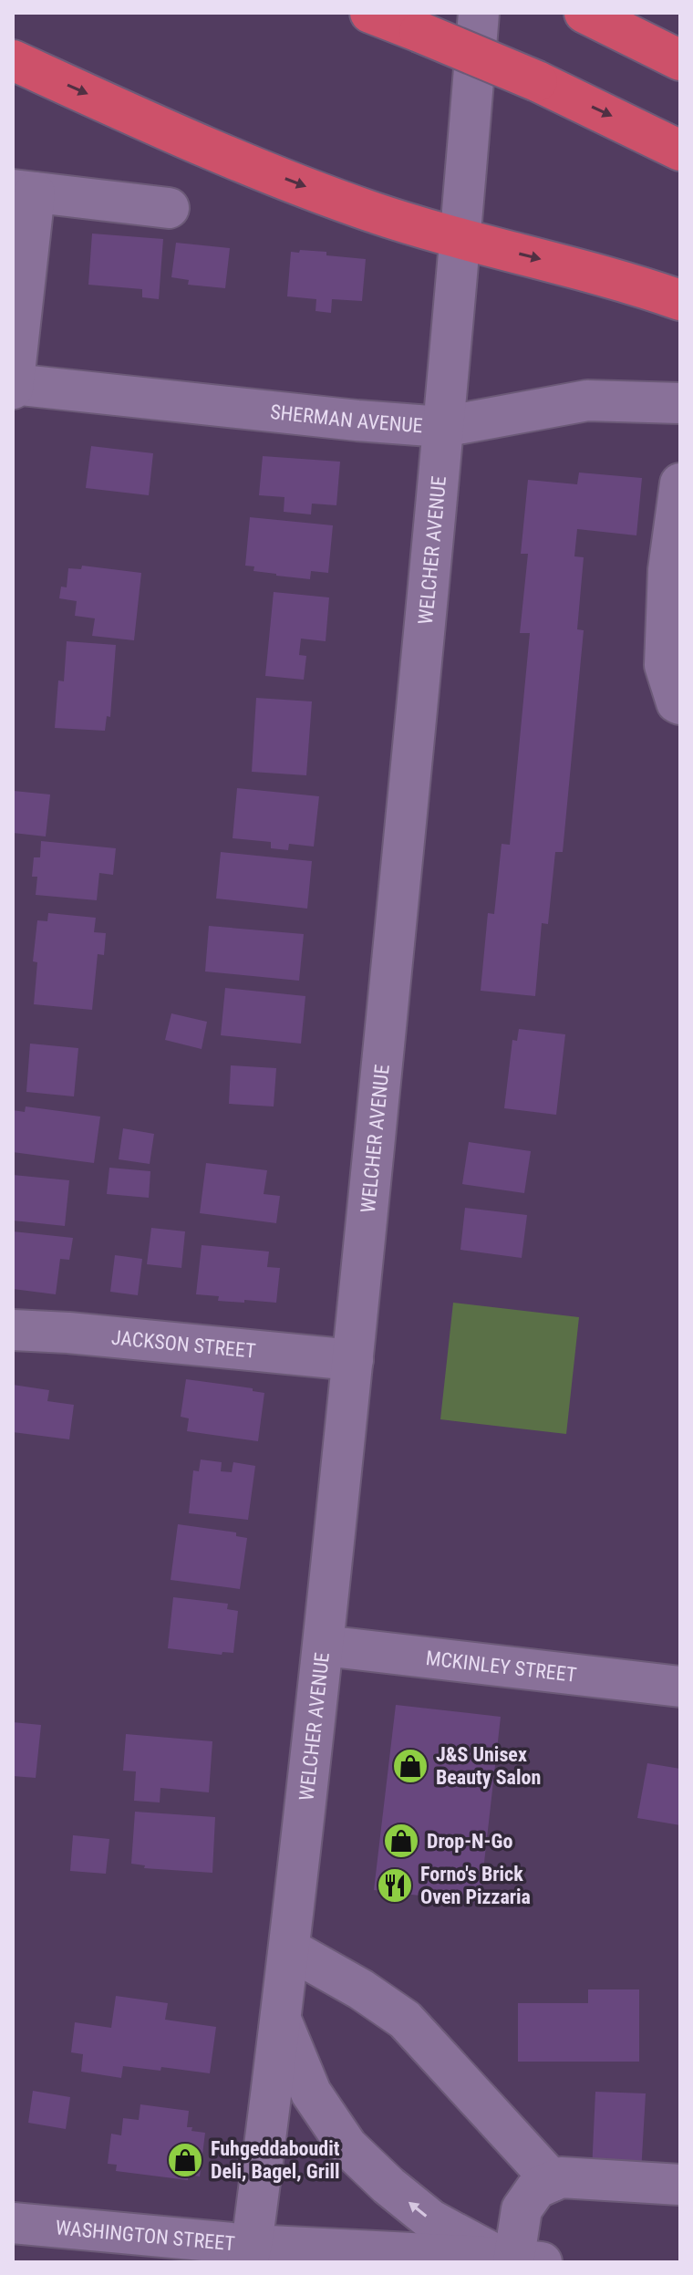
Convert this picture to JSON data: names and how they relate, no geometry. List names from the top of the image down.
{
  "streets": {
    "street": [
      "SHERMAN AVENUE",
      "WELCHER AVENUE",
      "JACKSON STREET",
      "MCKINLEY STREET",
      "WASHINGTON STREET"
    ]
  },
  "crossings": [
    ["SHERMAN AVENUE", "WELCHER AVENUE"],
    ["WELCHER AVENUE", "JACKSON STREET"],
    ["WELCHER AVENUE", "MCKINLEY STREET"],
    ["WELCHER AVENUE", "WASHINGTON STREET"]
  ],
  "places": {
    "shop": ["J&S Unisex Beauty Salon", "Drop-N-Go", "Fuhgeddaboudit Deli, Bagel, Grill"],
    "restaurant": ["Forno's Brick Oven Pizzaria"]
  }
}
